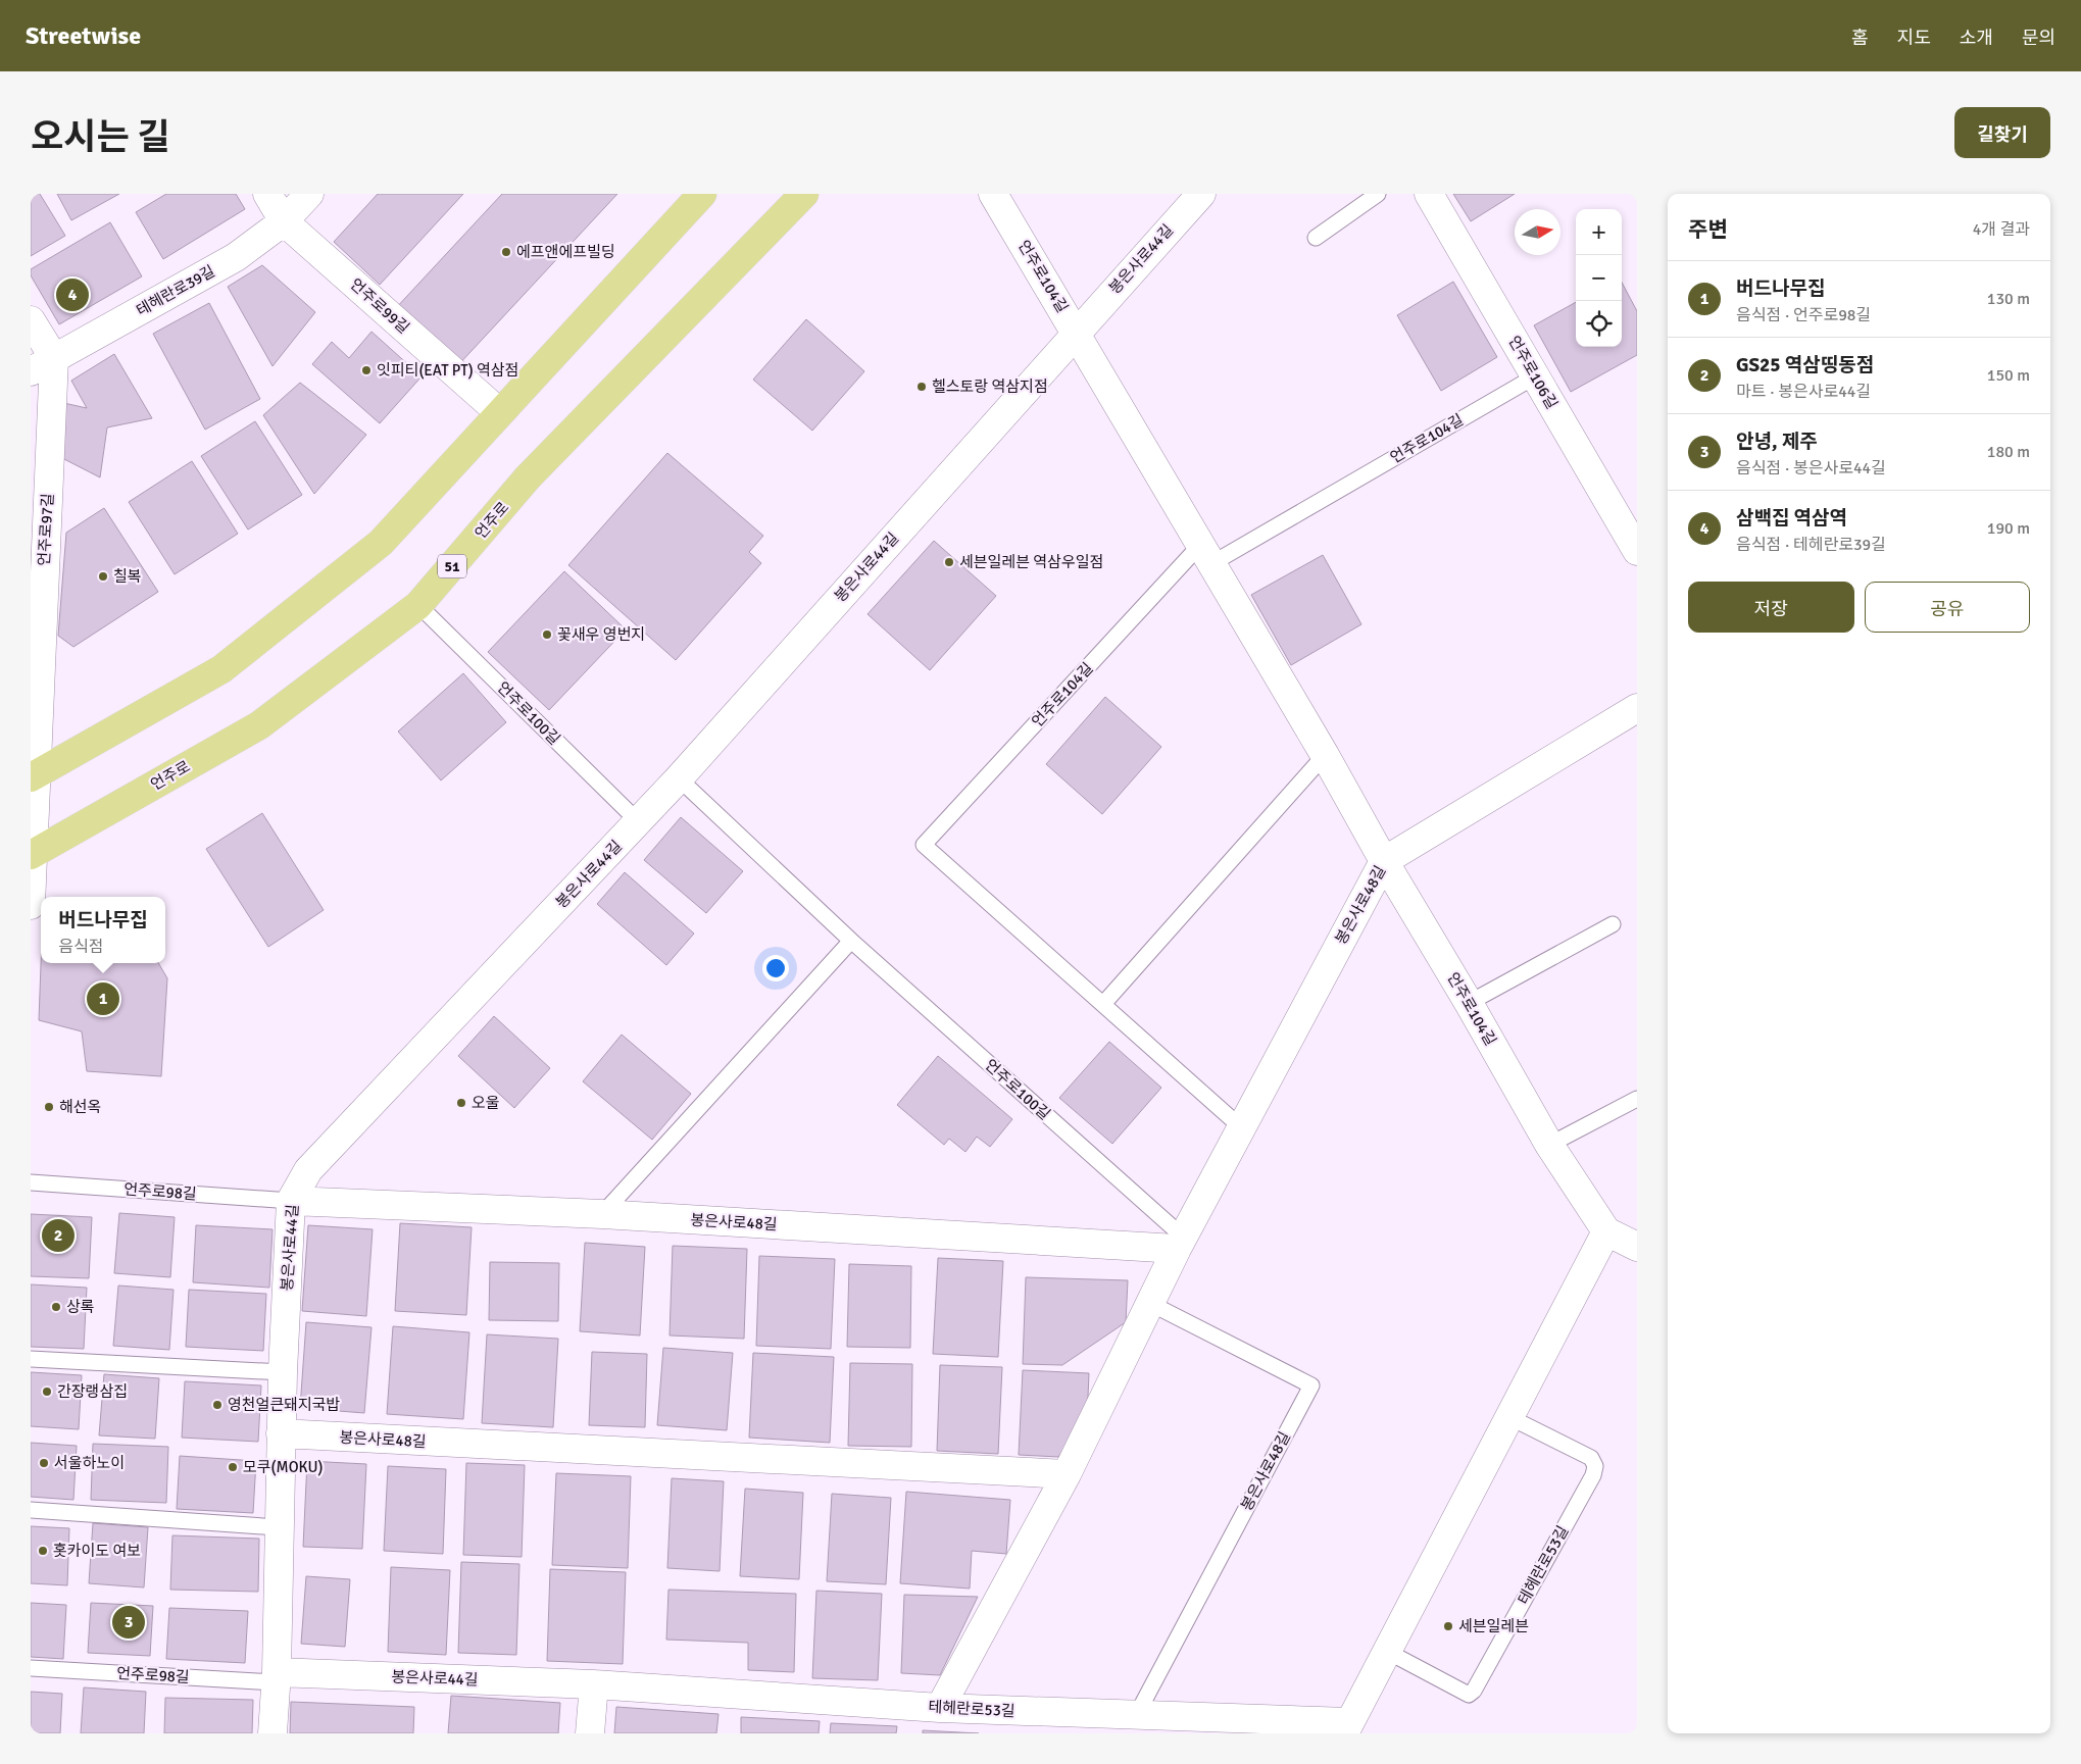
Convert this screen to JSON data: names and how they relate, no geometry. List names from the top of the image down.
{
  "streets": {
    "main road": ["언주로", "51"],
    "street": [
      "봉은사로44길",
      "언주로104길",
      "테헤란로39길",
      "언주로99길",
      "언주로106길",
      "언주로97길",
      "봉은사로48길",
      "테헤란로53길"
    ],
    "lane": ["언주로100길", "언주로98길"]
  },
  "crossings": [
    ["봉은사로44길", "언주로104길"],
    ["봉은사로44길", "언주로100길"],
    ["봉은사로44길", "봉은사로48길"],
    ["봉은사로44길", "언주로98길"],
    ["봉은사로44길", "테헤란로53길"],
    ["언주로104길", "언주로106길"],
    ["언주로104길", "봉은사로48길"],
    ["언주로104길", "테헤란로53길"],
    ["테헤란로39길", "언주로99길"],
    ["테헤란로39길", "언주로97길"],
    ["언주로", "언주로100길"],
    ["언주로100길", "봉은사로48길"],
    ["봉은사로48길", "언주로98길"],
    ["봉은사로48길", "테헤란로53길"]
  ],
  "places": [
    "에프앤에프빌딩",
    "잇피티(EAT PT) 역삼점",
    "헬스토랑 역삼지점",
    "세븐일레븐 역삼우일점",
    "칠복",
    "꽃새우 영번지",
    "오울",
    "해선옥",
    "상록",
    "간장랭삼집",
    "영천얼큰돼지국밥",
    "서울하노이",
    "모쿠(MOKU)",
    "홋카이도 여보",
    "세븐일레븐"
  ],
  "north": "right",
  "page": {
    "header": "Streetwise",
    "nav": [
      "홈",
      "지도",
      "소개",
      "문의"
    ],
    "title": "오시는 길",
    "buttons": [
      "길찾기",
      ["저장", "공유"]
    ],
    "heading": ["주변", "4개 결과"],
    "map_buttons": ["+", "−"],
    "list": [
      {
        "mark": "1",
        "name": "버드나무집",
        "note": "음식점 · 언주로98길",
        "value": "130 m"
      },
      {
        "mark": "2",
        "name": "GS25 역삼띵동점",
        "note": "마트 · 봉은사로44길",
        "value": "150 m"
      },
      {
        "mark": "3",
        "name": "안녕, 제주",
        "note": "음식점 · 봉은사로44길",
        "value": "180 m"
      },
      {
        "mark": "4",
        "name": "삼백집 역삼역",
        "note": "음식점 · 테헤란로39길",
        "value": "190 m"
      }
    ],
    "pins": [
      "4",
      "1",
      "2",
      "3"
    ],
    "popup": ["버드나무집", "음식점"]
  }
}
